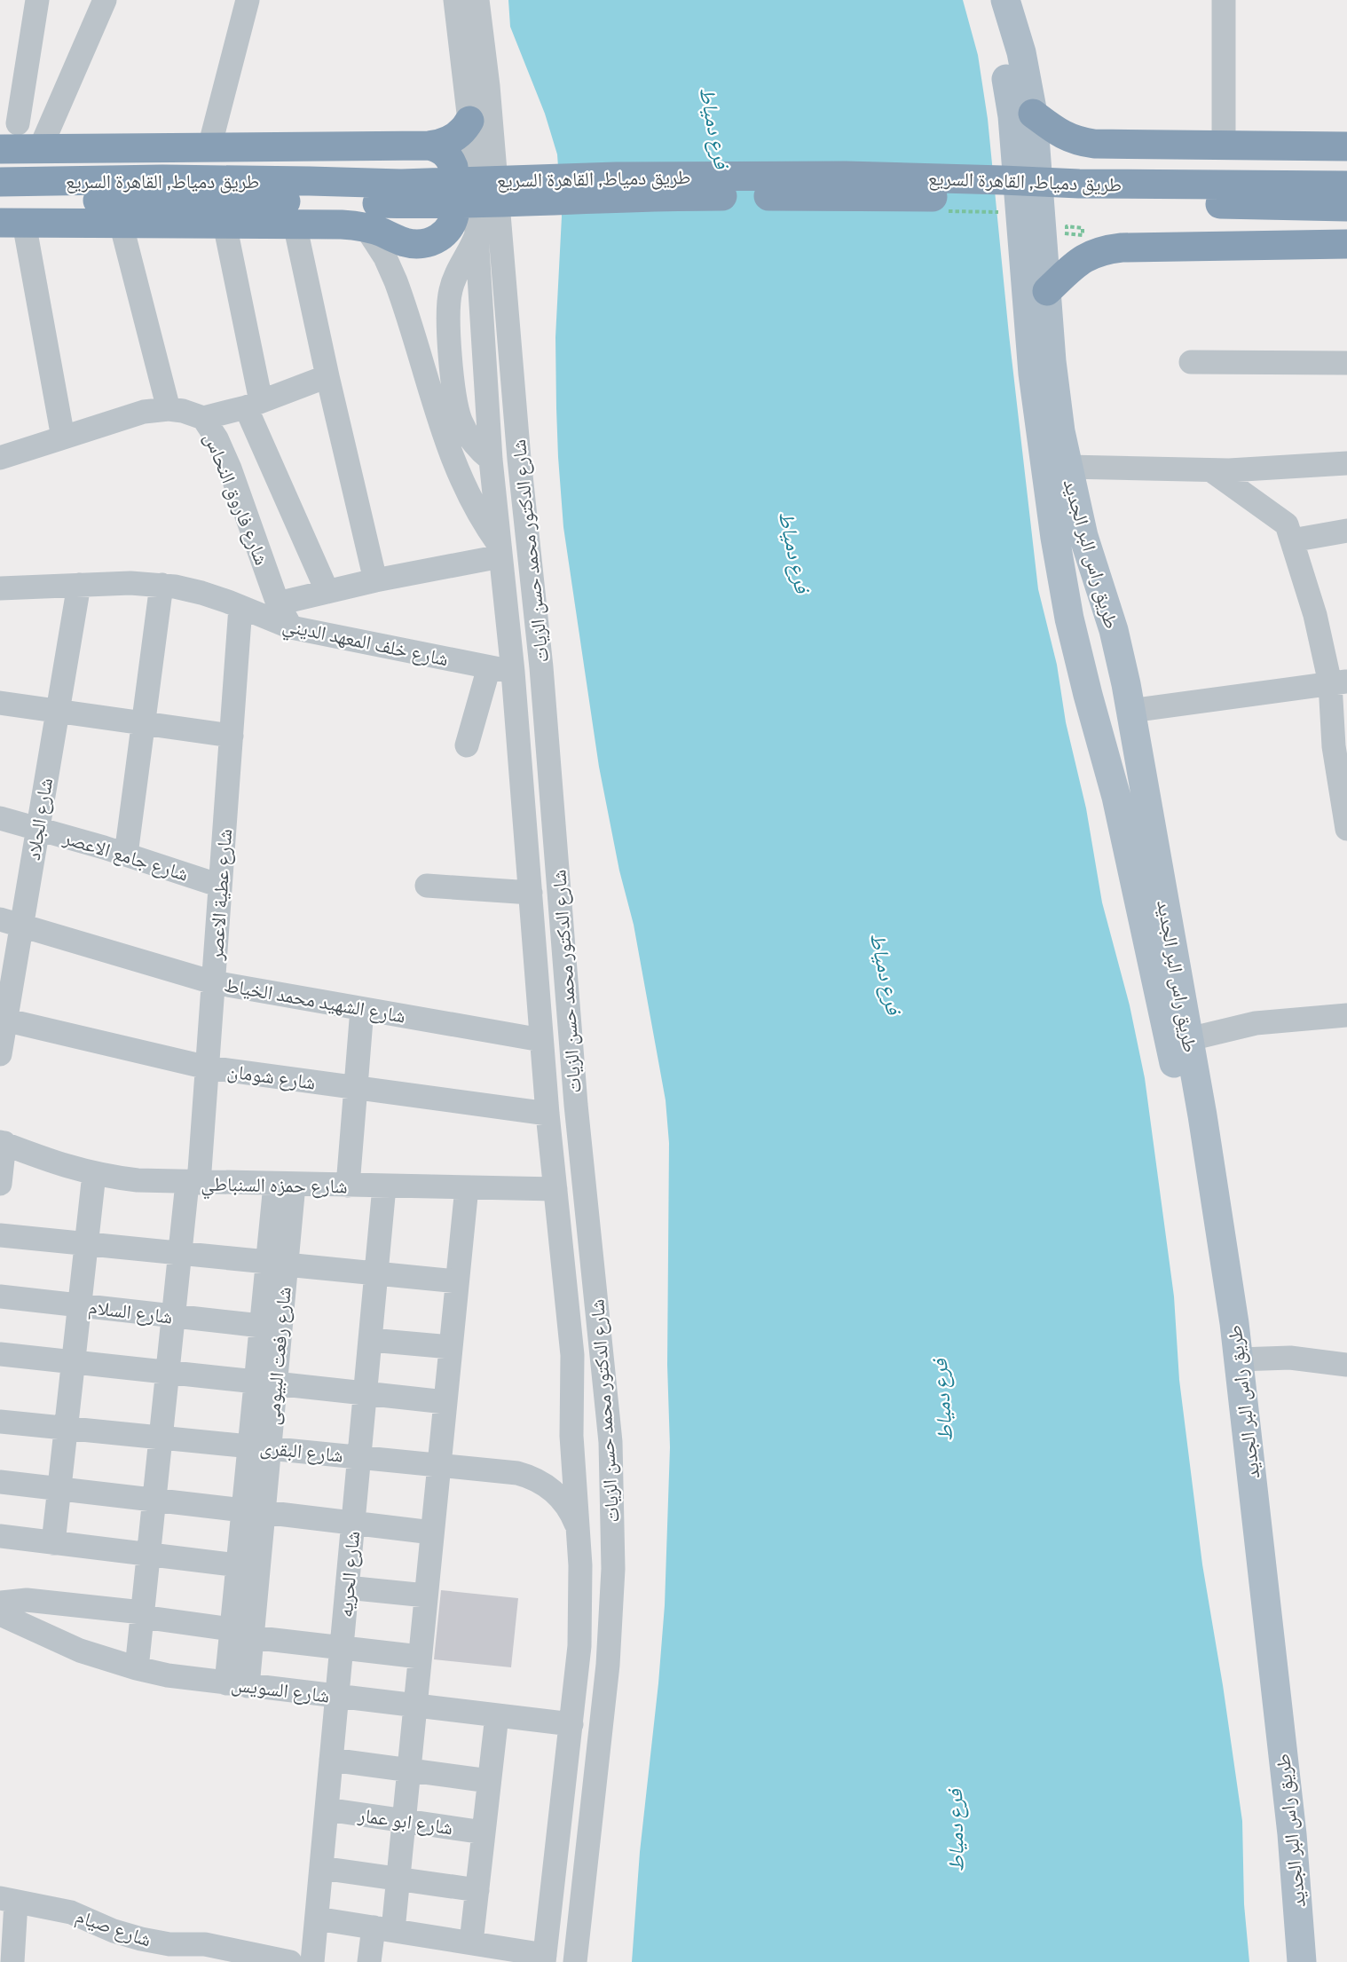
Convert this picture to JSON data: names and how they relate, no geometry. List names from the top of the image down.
{
  "streets": {
    "highway": ["طريق دمياط, القاهرة السريع"],
    "main road": ["طريق راس البر الجديد"],
    "street": [
      "شارع فاروق النحاس",
      "شارع الدكتور محمد حسن الزيات",
      "شارع خلف المعهد الديني",
      "شارع الجلاد",
      "شارع جامع الاعصر",
      "شارع عطية الاعصر",
      "شارع الشهيد محمد الخياط",
      "شارع شومان",
      "شارع حمزه السنباطي",
      "شارع السلام",
      "شارع رفعت البيومى",
      "شارع البقرى",
      "شارع الحريه",
      "شارع السويس",
      "شارع ابو عمار",
      "شارع صيام"
    ]
  },
  "crossings": [
    ["شارع فاروق النحاس", "شارع خلف المعهد الديني"],
    ["شارع الدكتور محمد حسن الزيات", "شارع خلف المعهد الديني"],
    ["شارع الدكتور محمد حسن الزيات", "شارع الشهيد محمد الخياط"],
    ["شارع الدكتور محمد حسن الزيات", "شارع شومان"],
    ["شارع الدكتور محمد حسن الزيات", "شارع حمزه السنباطي"],
    ["شارع الدكتور محمد حسن الزيات", "شارع البقرى"],
    ["شارع الدكتور محمد حسن الزيات", "شارع السويس"],
    ["شارع خلف المعهد الديني", "شارع الجلاد"],
    ["شارع خلف المعهد الديني", "شارع عطية الاعصر"],
    ["شارع الجلاد", "شارع جامع الاعصر"],
    ["شارع الجلاد", "شارع الشهيد محمد الخياط"],
    ["شارع الجلاد", "شارع شومان"],
    ["شارع جامع الاعصر", "شارع عطية الاعصر"],
    ["شارع عطية الاعصر", "شارع الشهيد محمد الخياط"],
    ["شارع عطية الاعصر", "شارع شومان"],
    ["شارع عطية الاعصر", "شارع حمزه السنباطي"],
    ["شارع عطية الاعصر", "شارع السلام"],
    ["شارع عطية الاعصر", "شارع البقرى"],
    ["شارع عطية الاعصر", "شارع السويس"],
    ["شارع حمزه السنباطي", "شارع رفعت البيومى"],
    ["شارع حمزه السنباطي", "شارع الحريه"],
    ["شارع السلام", "شارع رفعت البيومى"],
    ["شارع رفعت البيومى", "شارع البقرى"],
    ["شارع رفعت البيومى", "شارع السويس"],
    ["شارع البقرى", "شارع الحريه"],
    ["شارع الحريه", "شارع السويس"],
    ["شارع الحريه", "شارع ابو عمار"]
  ],
  "water": ["فرع دمياط"]
}
